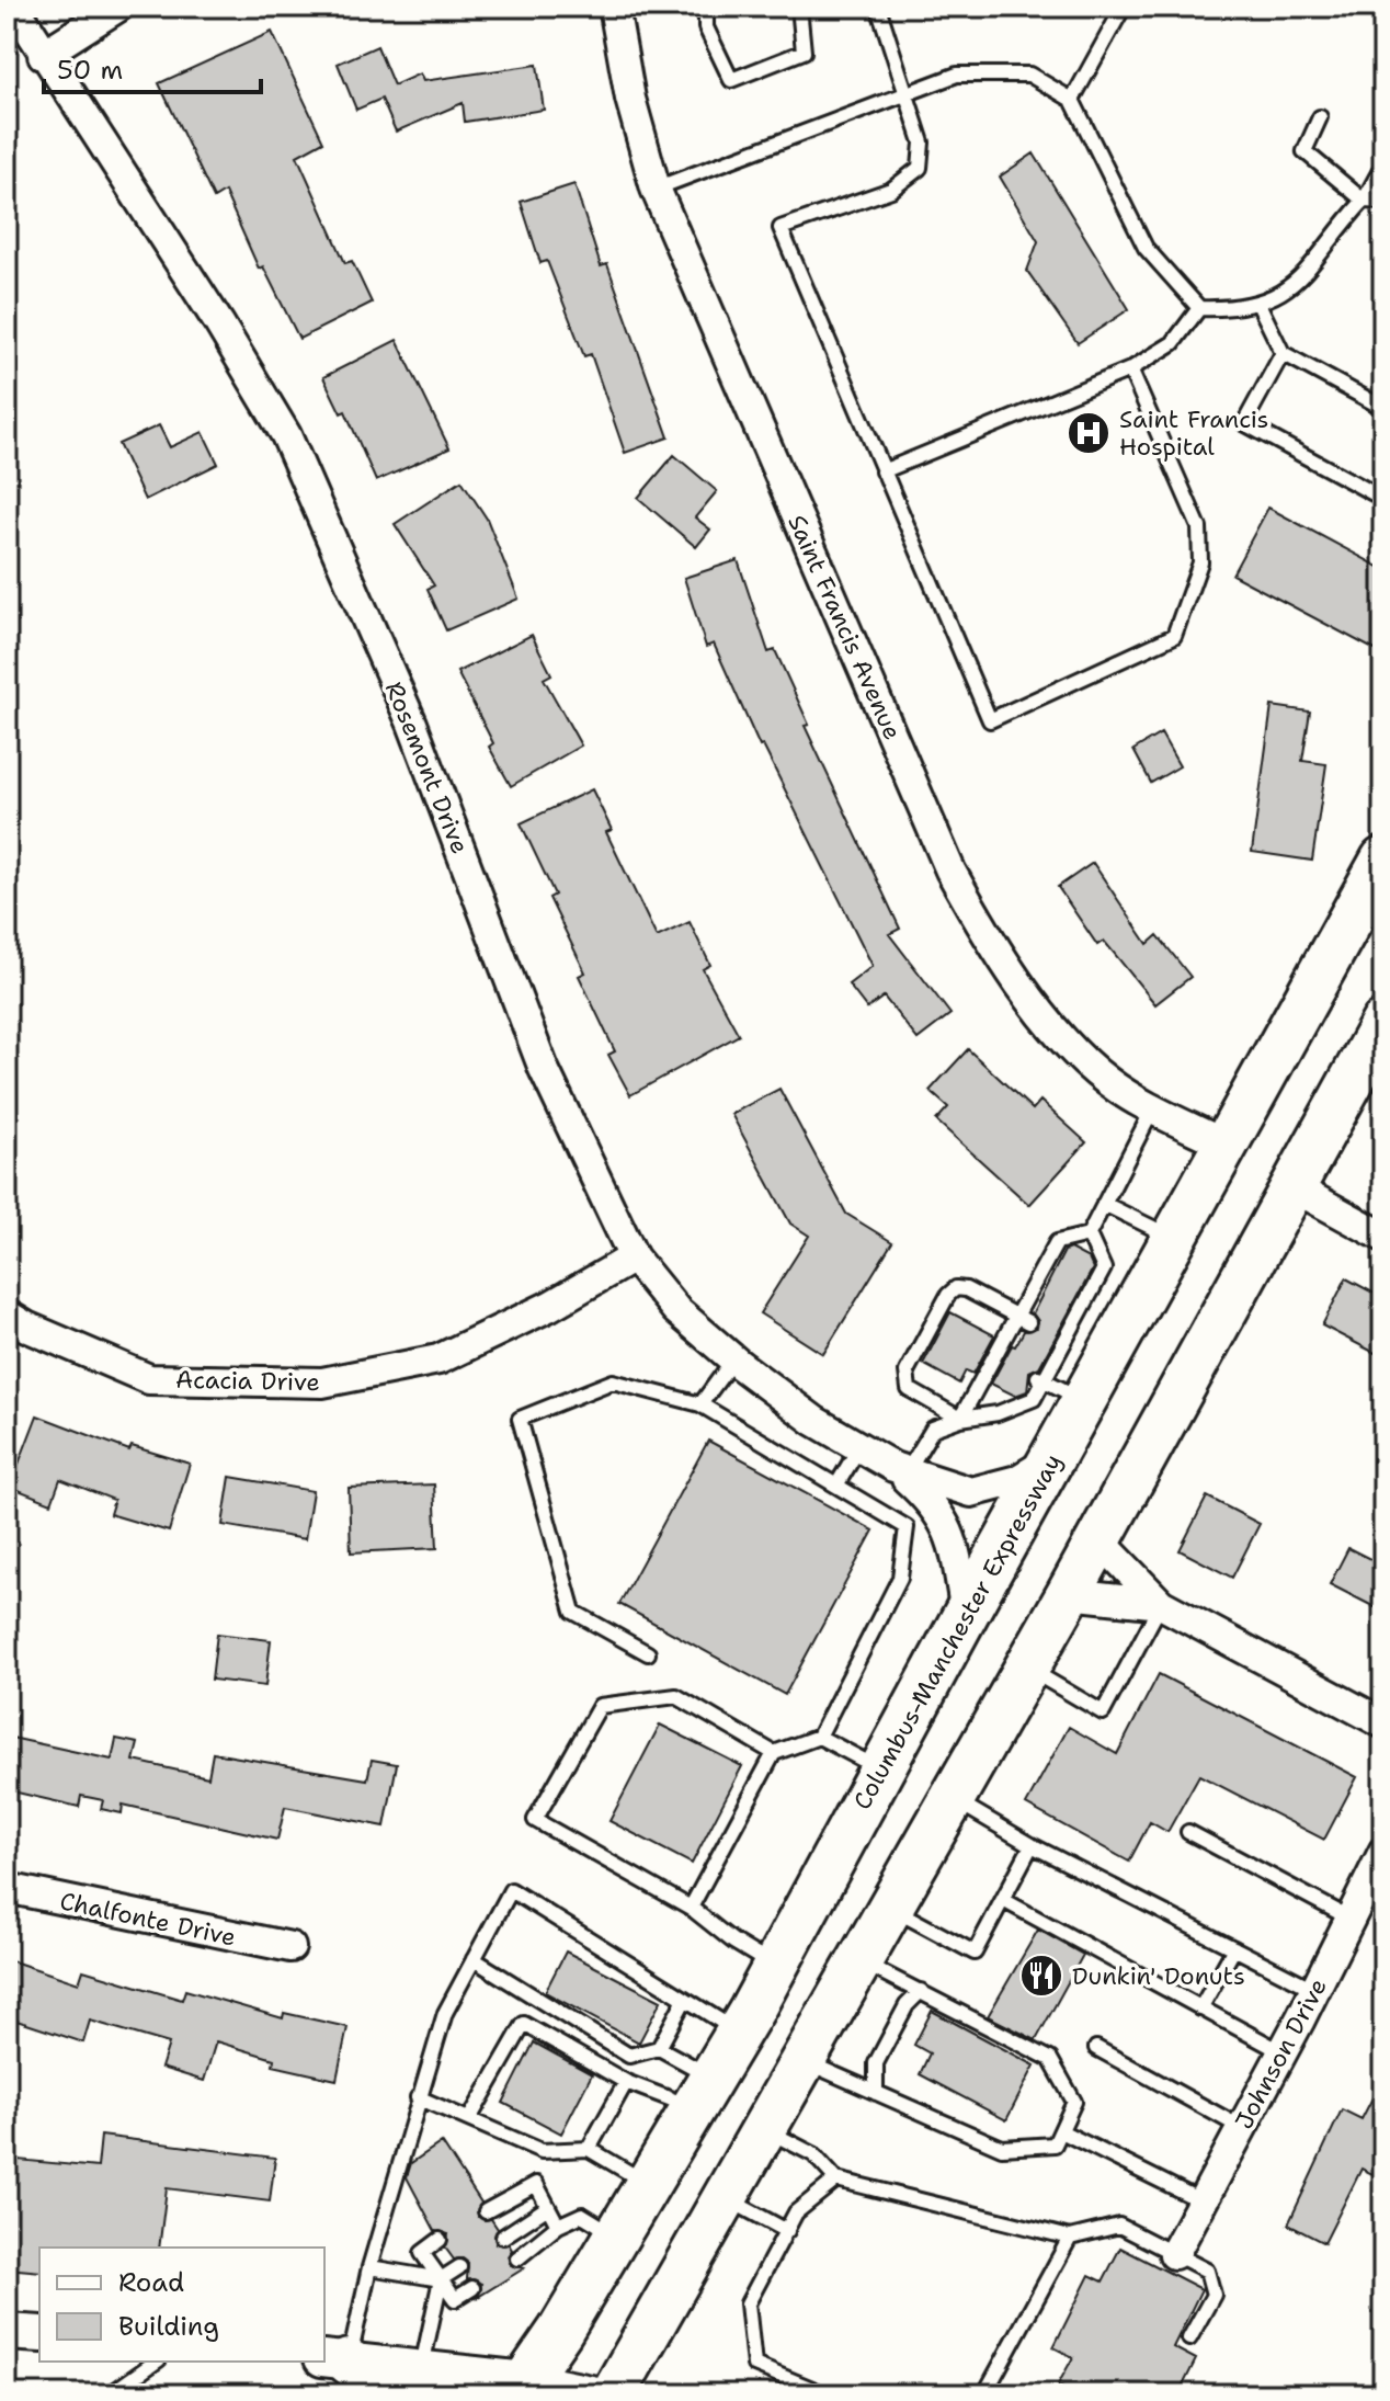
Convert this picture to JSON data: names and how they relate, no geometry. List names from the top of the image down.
{
  "streets": {
    "main road": ["Columbus-Manchester Expressway"],
    "street": [
      "Saint Francis Avenue",
      "Rosemont Drive",
      "Acacia Drive",
      "Chalfonte Drive",
      "Johnson Drive"
    ]
  },
  "crossings": [
    ["Saint Francis Avenue", "Columbus-Manchester Expressway"],
    ["Rosemont Drive", "Acacia Drive"],
    ["Rosemont Drive", "Columbus-Manchester Expressway"]
  ],
  "places": {
    "hospital": ["Saint Francis Hospital"],
    "restaurant": ["Dunkin' Donuts"]
  },
  "legend": ["Road", "Building"],
  "scale_bar": "50 m"
}
